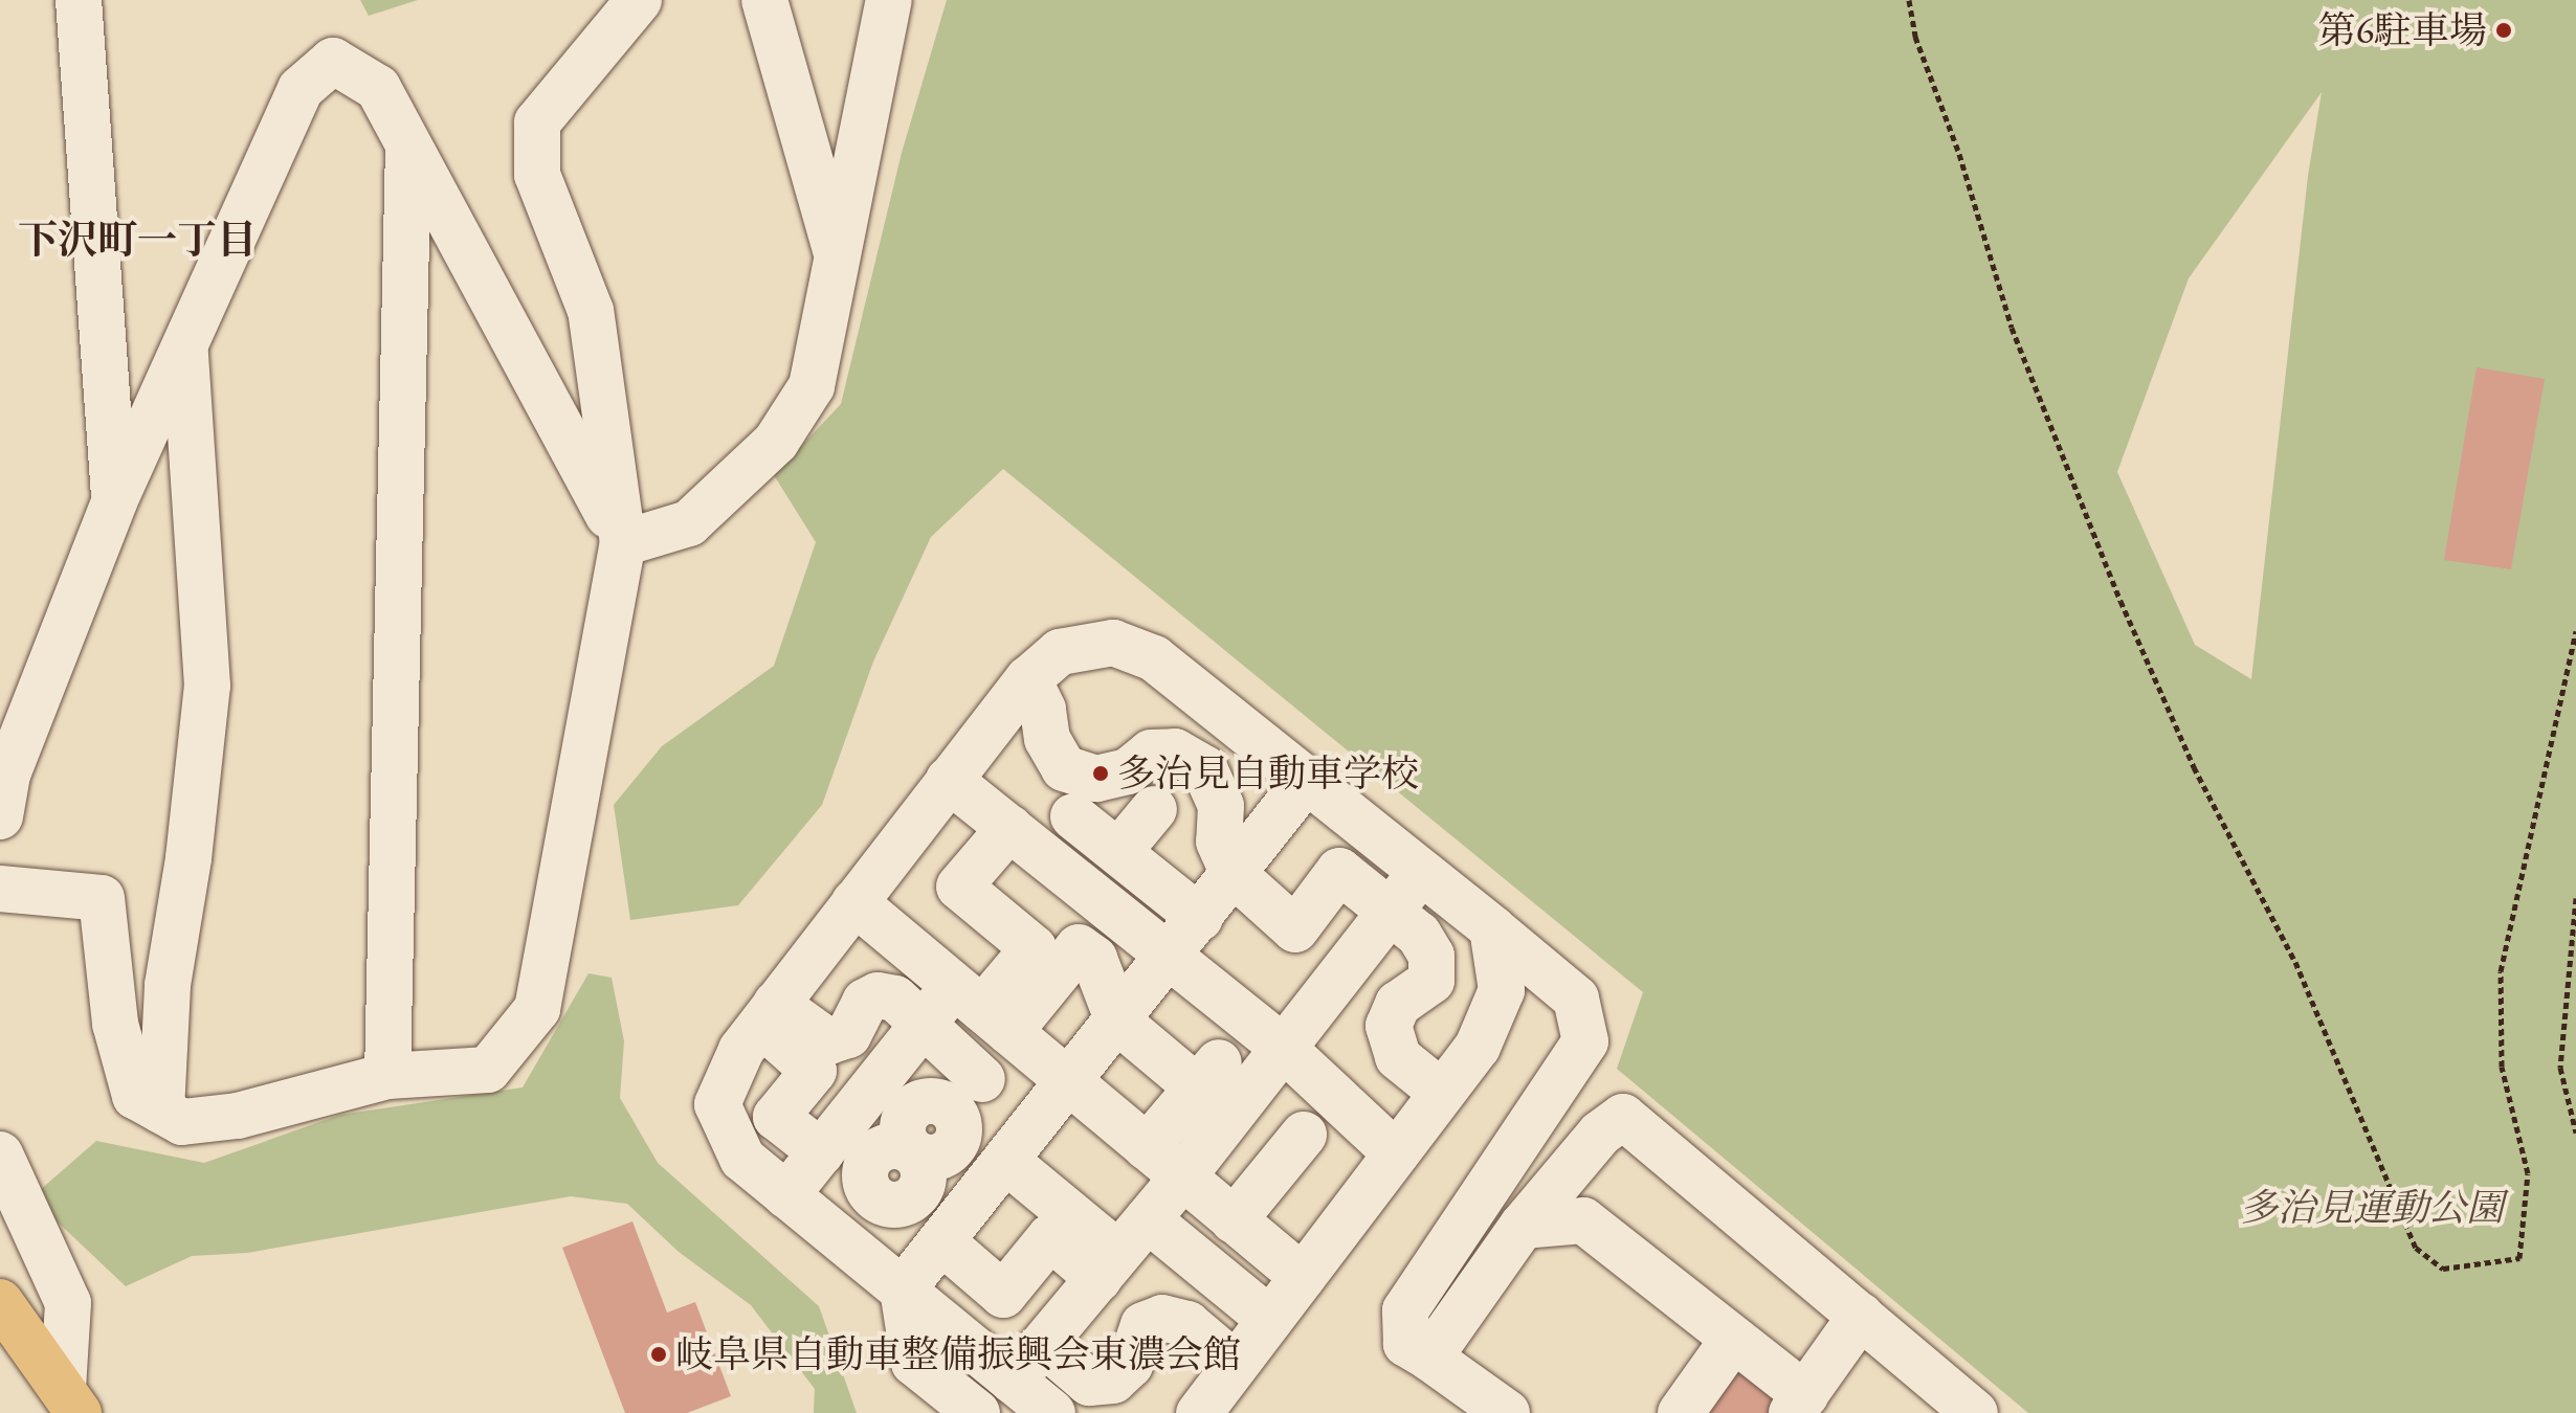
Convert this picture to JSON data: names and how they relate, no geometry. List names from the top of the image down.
{
  "districts": ["下沢町一丁目"],
  "parks": ["多治見運動公園"],
  "places": ["第6駐車場", "多治見自動車学校", "岐阜県自動車整備振興会東濃会館"]
}
